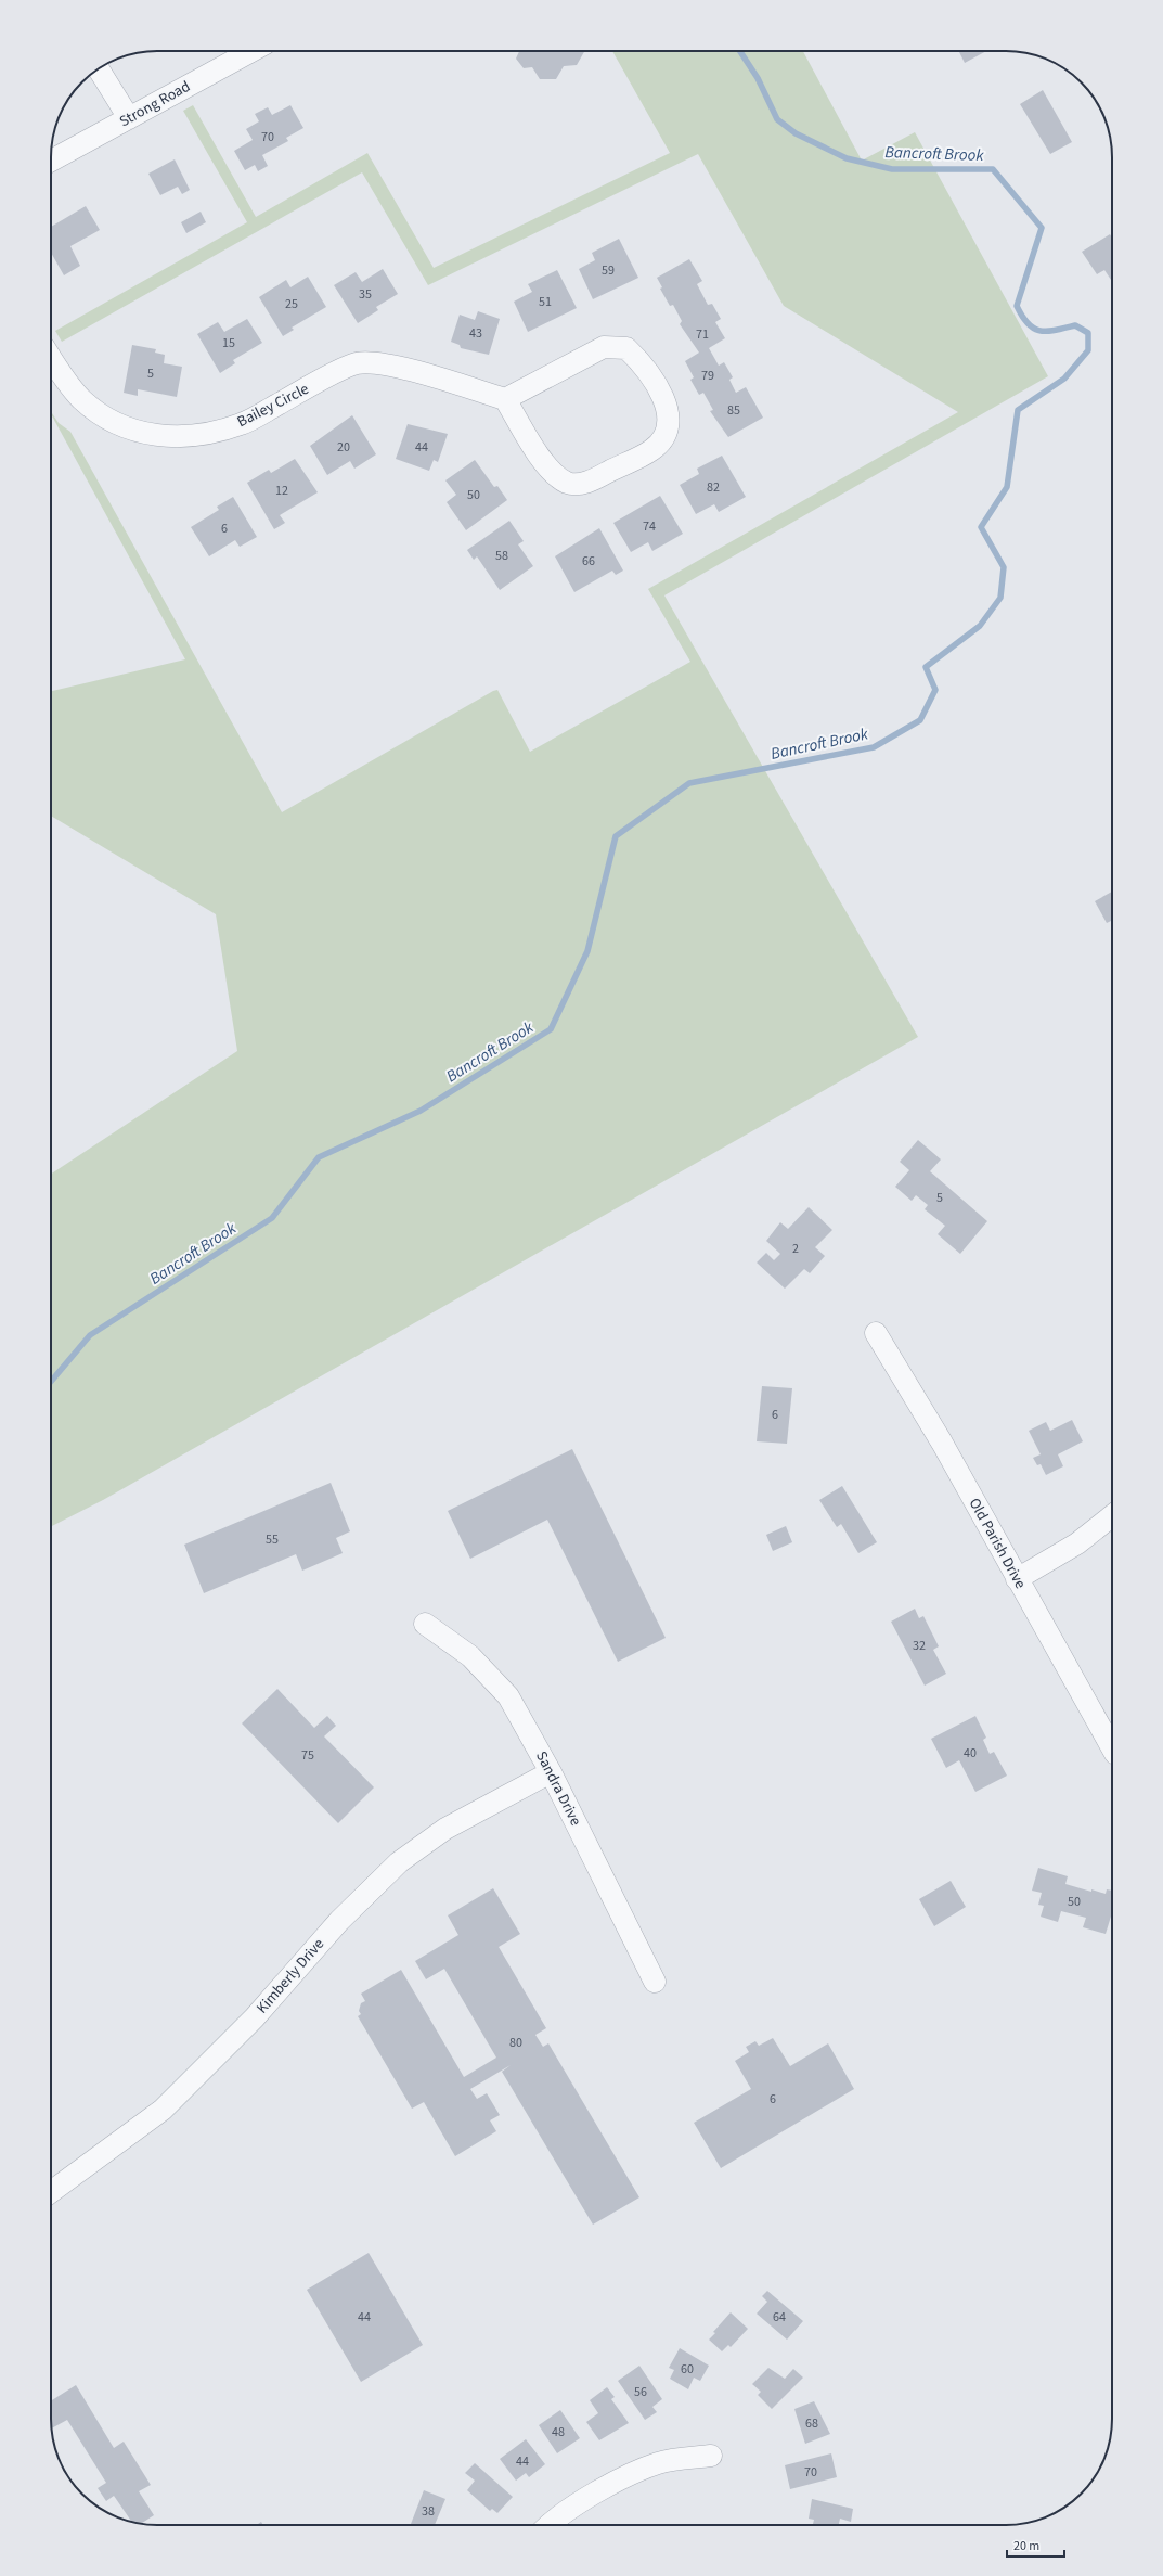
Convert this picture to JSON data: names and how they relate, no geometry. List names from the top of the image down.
{
  "streets": {
    "street": [
      "Strong Road",
      "Bailey Circle",
      "Old Parish Drive",
      "Sandra Drive",
      "Kimberly Drive"
    ]
  },
  "crossings": [
    ["Sandra Drive", "Kimberly Drive"]
  ],
  "water": ["Bancroft Brook"],
  "house_numbers": [
    "70",
    "59",
    "35",
    "51",
    "25",
    "43",
    "71",
    "15",
    "5",
    "79",
    "85",
    "20",
    "44",
    "82",
    "12",
    "50",
    "74",
    "6",
    "58",
    "66",
    "5",
    "2",
    "6",
    "55",
    "32",
    "40",
    "75",
    "50",
    "80",
    "6",
    "44",
    "64",
    "60",
    "56",
    "68",
    "48",
    "44",
    "70",
    "38"
  ],
  "scale_bar": "20 m"
}
